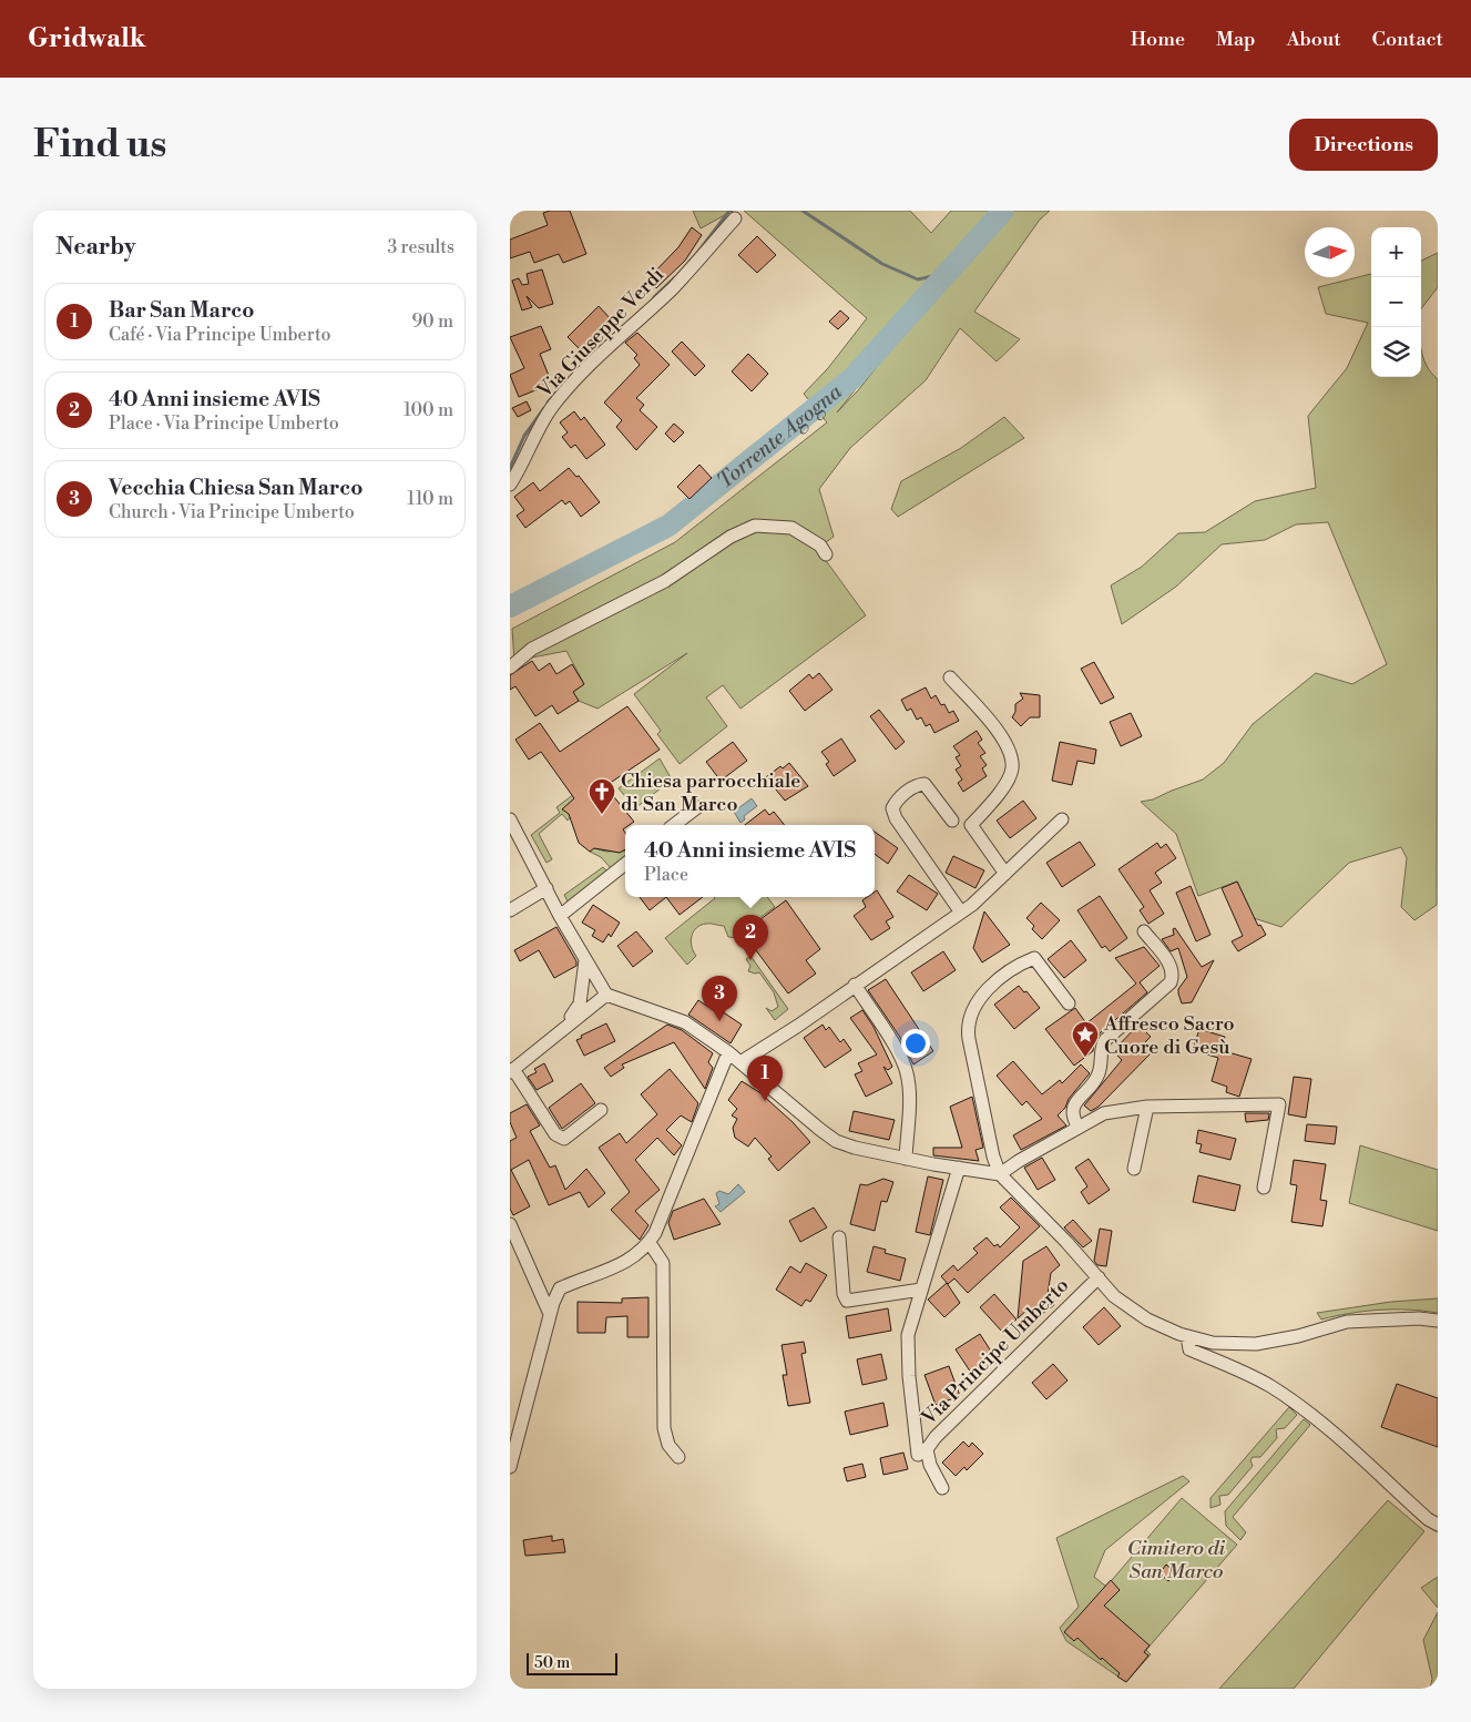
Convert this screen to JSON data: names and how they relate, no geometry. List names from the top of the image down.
{
  "streets": {
    "street": ["Via Giuseppe Verdi", "Via Principe Umberto"]
  },
  "water": ["Torrente Agogna"],
  "parks": ["Cimitero di San Marco"],
  "places": {
    "church": ["Chiesa parrocchiale di San Marco"],
    "place": ["Affresco Sacro Cuore di Gesù"]
  },
  "scale_bar": "50 m",
  "north": "right",
  "page": {
    "header": "Gridwalk",
    "nav": [
      "Home",
      "Map",
      "About",
      "Contact"
    ],
    "buttons": "Directions",
    "title": "Find us",
    "heading": ["Nearby", "3 results"],
    "map_buttons": ["+", "−"],
    "list": [
      {
        "mark": "1",
        "name": "Bar San Marco",
        "note": "Café · Via Principe Umberto",
        "value": "90 m"
      },
      {
        "mark": "2",
        "name": "40 Anni insieme AVIS",
        "note": "Place · Via Principe Umberto",
        "value": "100 m"
      },
      {
        "mark": "3",
        "name": "Vecchia Chiesa San Marco",
        "note": "Church · Via Principe Umberto",
        "value": "110 m"
      }
    ],
    "popup": ["40 Anni insieme AVIS", "Place"],
    "pins": ["2", "3", "1"],
    "scale": "50 m"
  }
}
